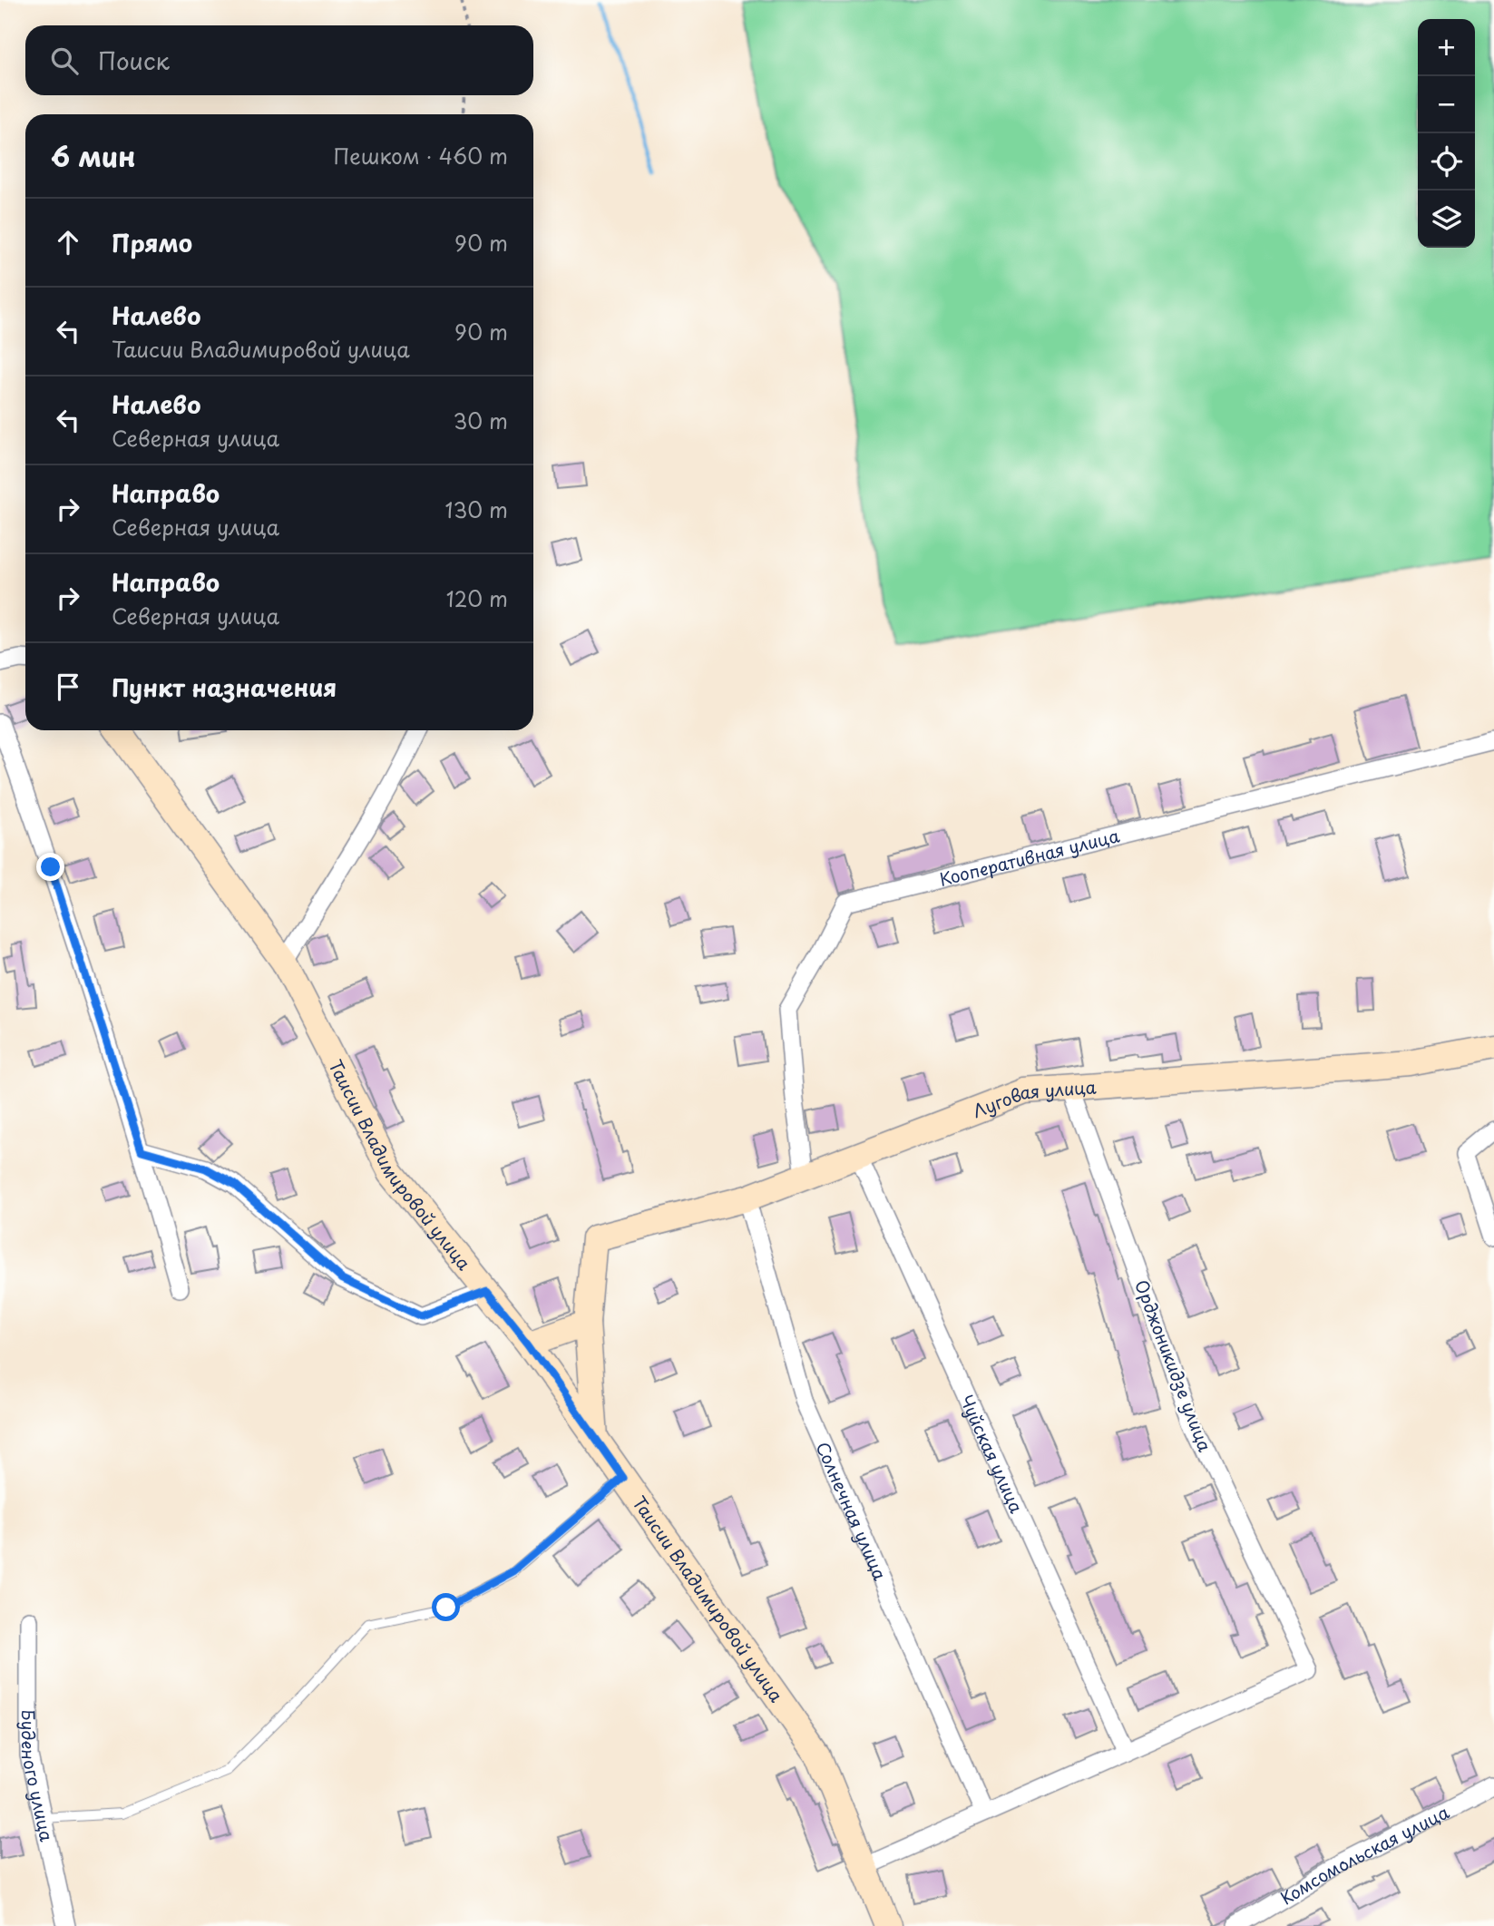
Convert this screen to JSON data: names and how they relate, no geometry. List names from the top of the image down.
{
  "streets": {
    "street": [
      "Кооперативная улица",
      "Луговая улица",
      "Таисии Владимировой улица",
      "Орджоникидзе улица",
      "Чуйская улица",
      "Солнечная улица",
      "Буденого улица",
      "Комсомольская улица"
    ]
  },
  "crossings": [
    ["Кооперативная улица", "Луговая улица"],
    ["Луговая улица", "Орджоникидзе улица"],
    ["Луговая улица", "Чуйская улица"],
    ["Луговая улица", "Солнечная улица"],
    ["Орджоникидзе улица", "Чуйская улица"]
  ],
  "page": {
    "map_buttons": ["+", "−"],
    "search": "Поиск",
    "heading": ["6 мин", "Пешком · 460 m"],
    "list": [
      ["Прямо", "90 m"],
      ["Налево", "Таисии Владимировой улица", "90 m"],
      ["Налево", "Северная улица", "30 m"],
      ["Направо", "Северная улица", "130 m"],
      ["Направо", "Северная улица", "120 m"],
      "Пункт назначения"
    ]
  }
}
